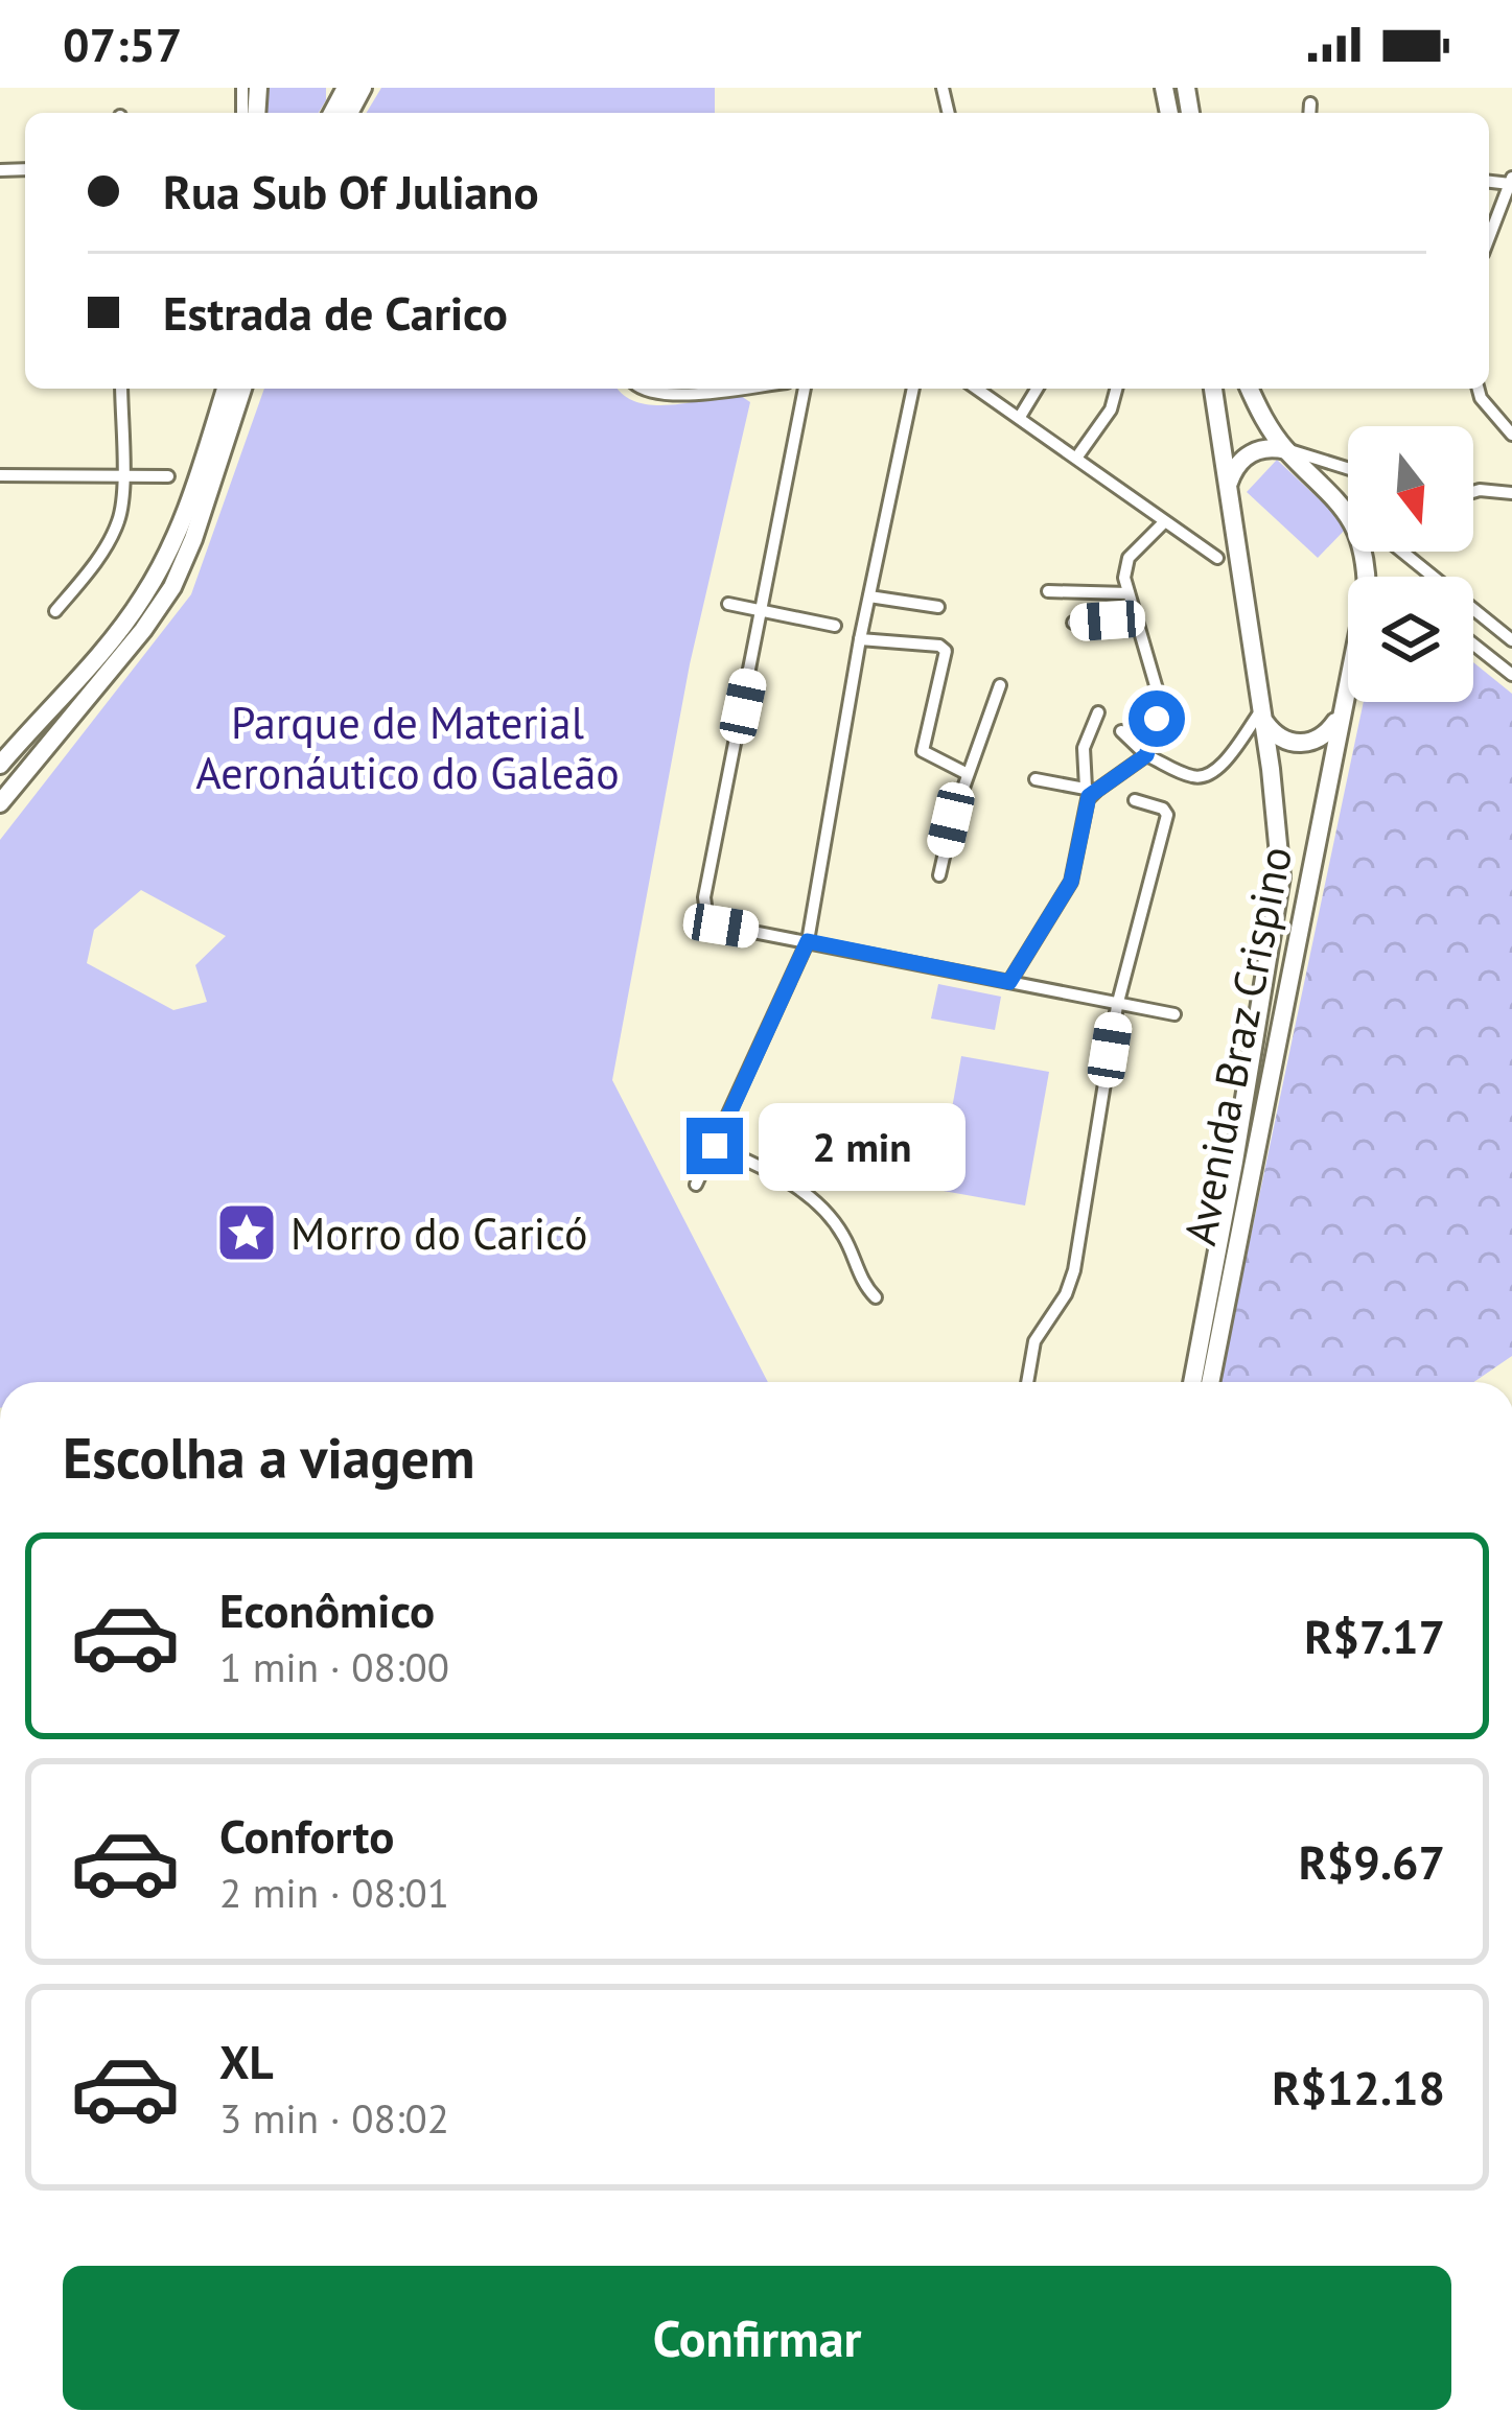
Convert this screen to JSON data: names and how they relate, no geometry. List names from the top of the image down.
{
  "streets": {
    "main road": ["Avenida Braz Crispino"]
  },
  "parks": ["Parque de Material Aeronáutico do Galeão"],
  "places": {
    "place": ["Morro do Caricó"]
  },
  "north": "bottom",
  "page": {
    "status": "07:57",
    "banner": ["Rua Sub Of Juliano", "Estrada de Carico"],
    "bubble": "2 min",
    "heading": "Escolha a viagem",
    "list": [
      {
        "name": "Econômico",
        "note": "1 min · 08:00",
        "value": "R$7.17"
      },
      {
        "name": "Conforto",
        "note": "2 min · 08:01",
        "value": "R$9.67"
      },
      {
        "name": "XL",
        "note": "3 min · 08:02",
        "value": "R$12.18"
      }
    ],
    "buttons": "Confirmar"
  }
}
